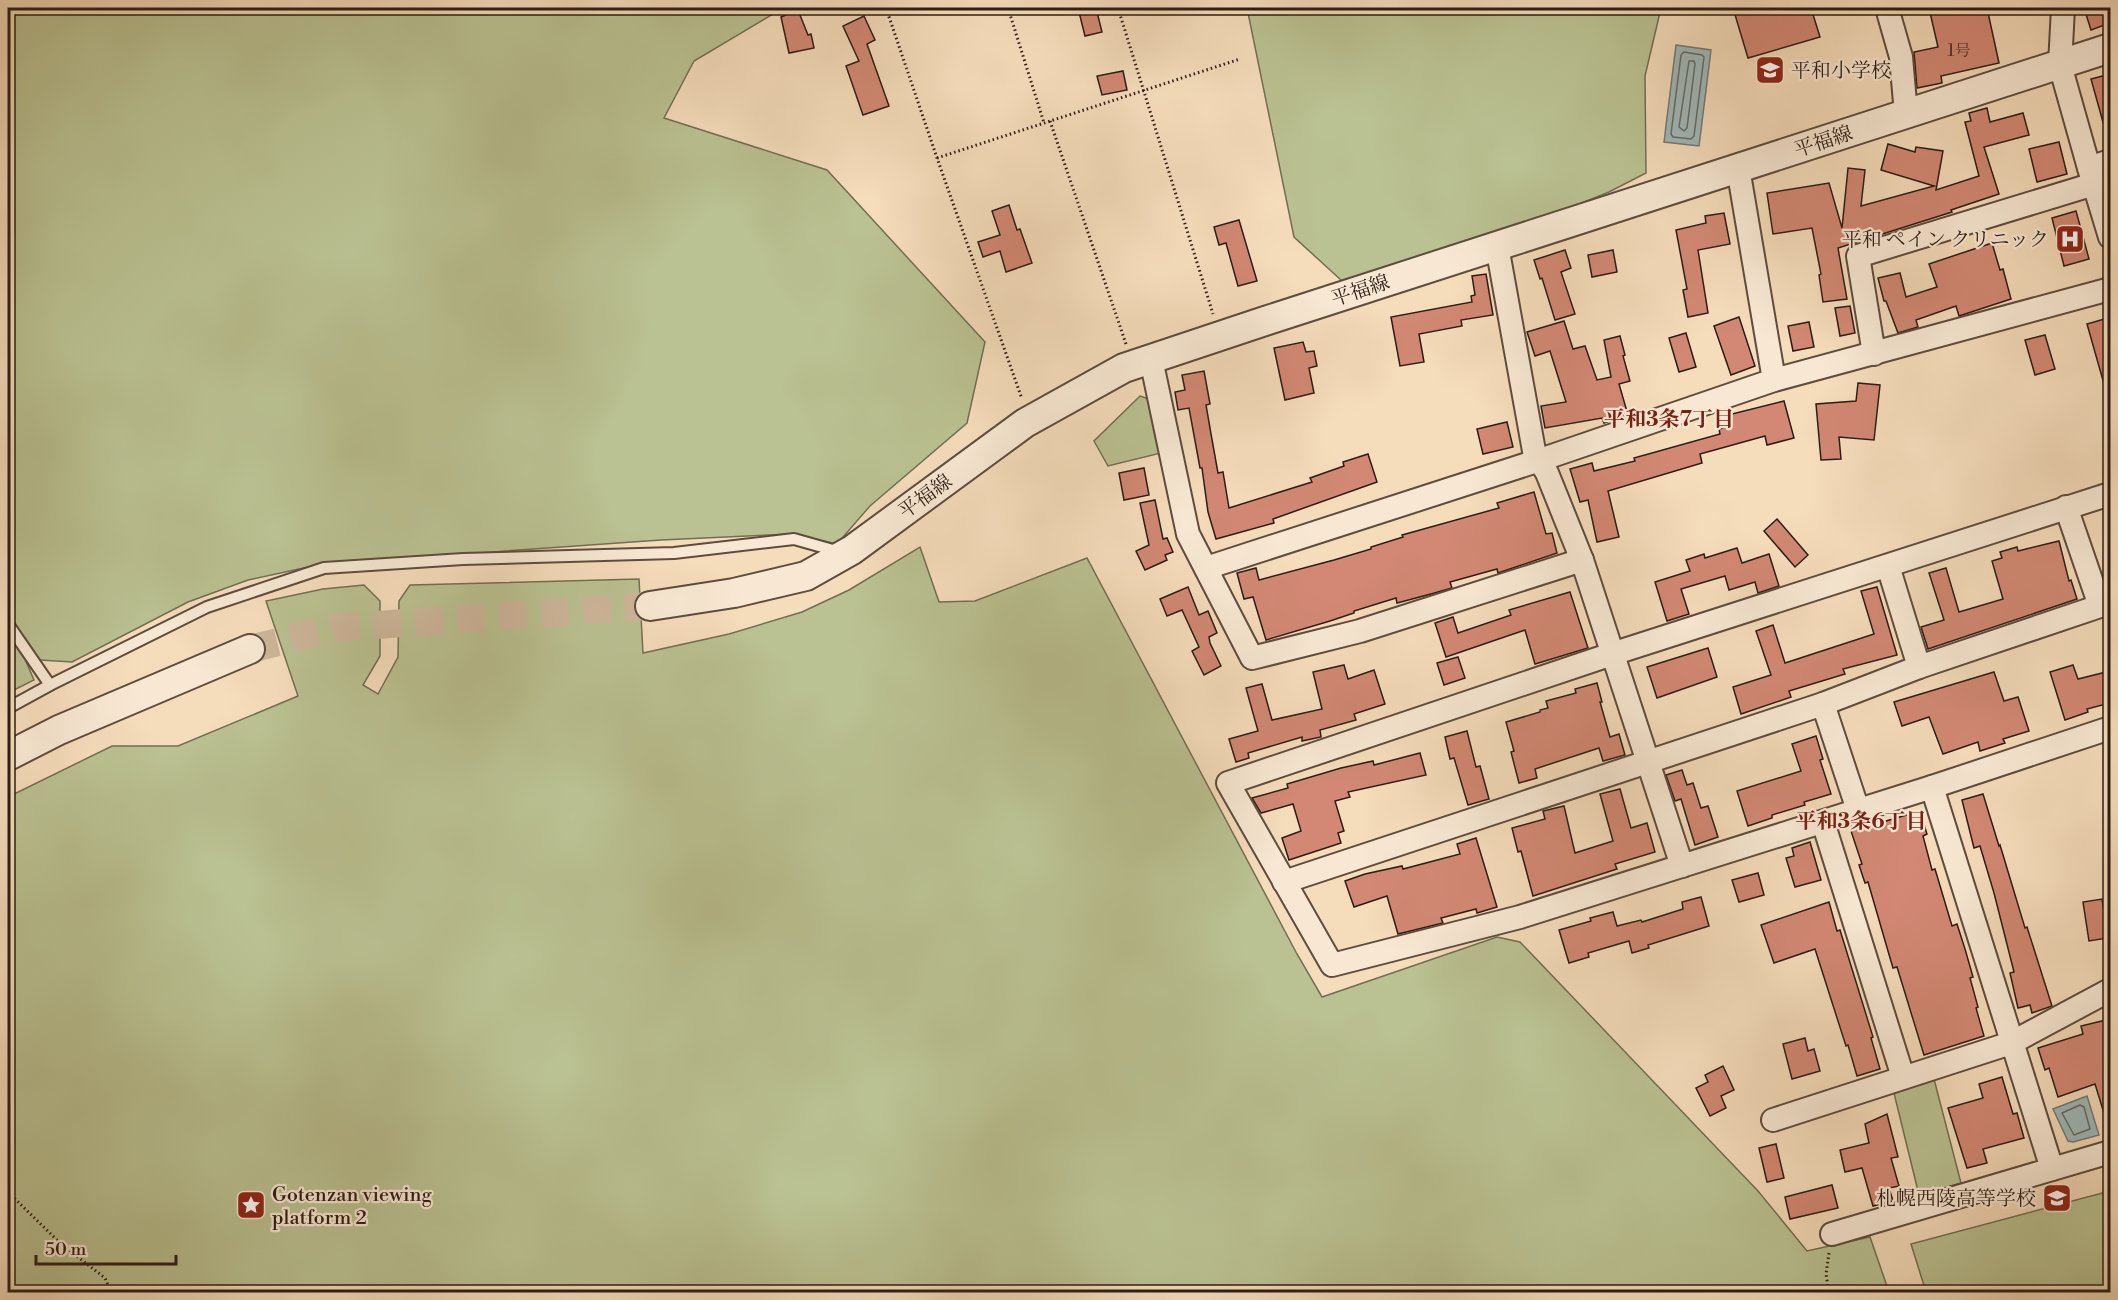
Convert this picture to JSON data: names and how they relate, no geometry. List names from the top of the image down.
{
  "streets": {
    "street": ["平福線"]
  },
  "districts": ["平和3条7丁目", "平和3条6丁目"],
  "places": {
    "school or university": ["平和小学校", "札幌西陵高等学校"],
    "hospital": ["平和 ペイン クリニック"],
    "place": ["Gotenzan viewing platform 2"]
  },
  "house_numbers": ["1号"],
  "scale_bar": "50 m"
}
